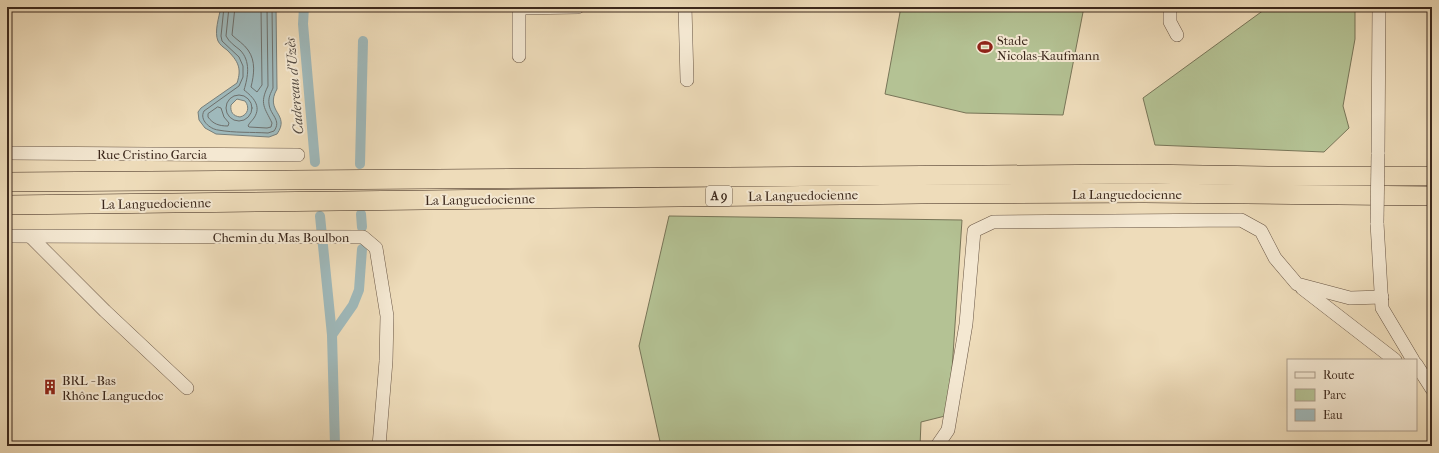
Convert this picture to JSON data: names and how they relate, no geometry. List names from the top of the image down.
{
  "streets": {
    "highway": ["La Languedocienne", "A 9"],
    "street": ["Rue Cristino Garcia", "Chemin du Mas Boulbon"]
  },
  "water": ["Cadereau d'Uzès"],
  "places": {
    "sports": ["Stade Nicolas-Kaufmann"],
    "building": ["BRL - Bas Rhône Languedoc"]
  },
  "legend": ["Route", "Parc", "Eau"]
}
